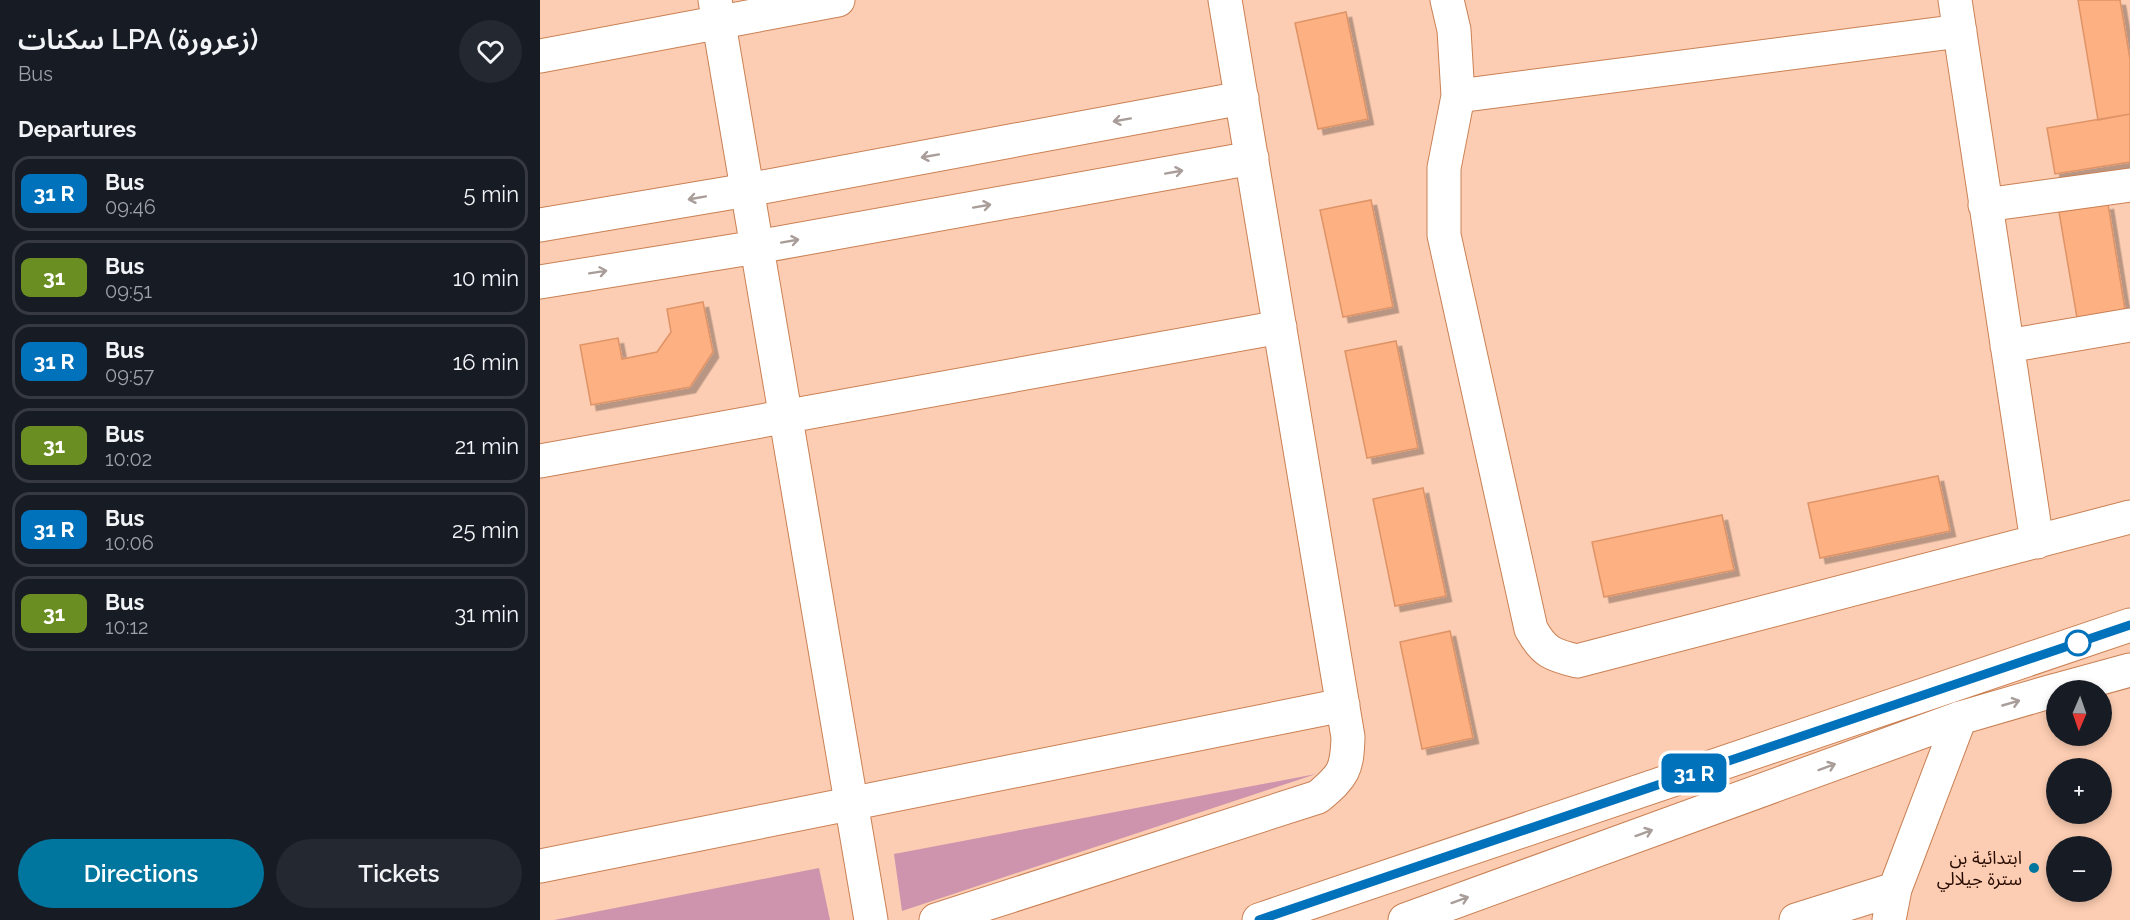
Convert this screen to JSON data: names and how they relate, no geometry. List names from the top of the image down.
{
  "places": ["ابتدائية بن سترة جيلالي"],
  "north": "bottom",
  "page": {
    "heading": [
      ["سكنات LPA (زعرورة)", "Bus"],
      "Departures"
    ],
    "on_map": "31 R",
    "list": [
      {
        "mark": "31 R",
        "name": "Bus",
        "note": "09:46",
        "value": "5 min"
      },
      {
        "mark": "31",
        "name": "Bus",
        "note": "09:51",
        "value": "10 min"
      },
      {
        "mark": "31 R",
        "name": "Bus",
        "note": "09:57",
        "value": "16 min"
      },
      {
        "mark": "31",
        "name": "Bus",
        "note": "10:02",
        "value": "21 min"
      },
      {
        "mark": "31 R",
        "name": "Bus",
        "note": "10:06",
        "value": "25 min"
      },
      {
        "mark": "31",
        "name": "Bus",
        "note": "10:12",
        "value": "31 min"
      }
    ],
    "map_buttons": ["+", "−"],
    "buttons": ["Directions", "Tickets"]
  }
}
